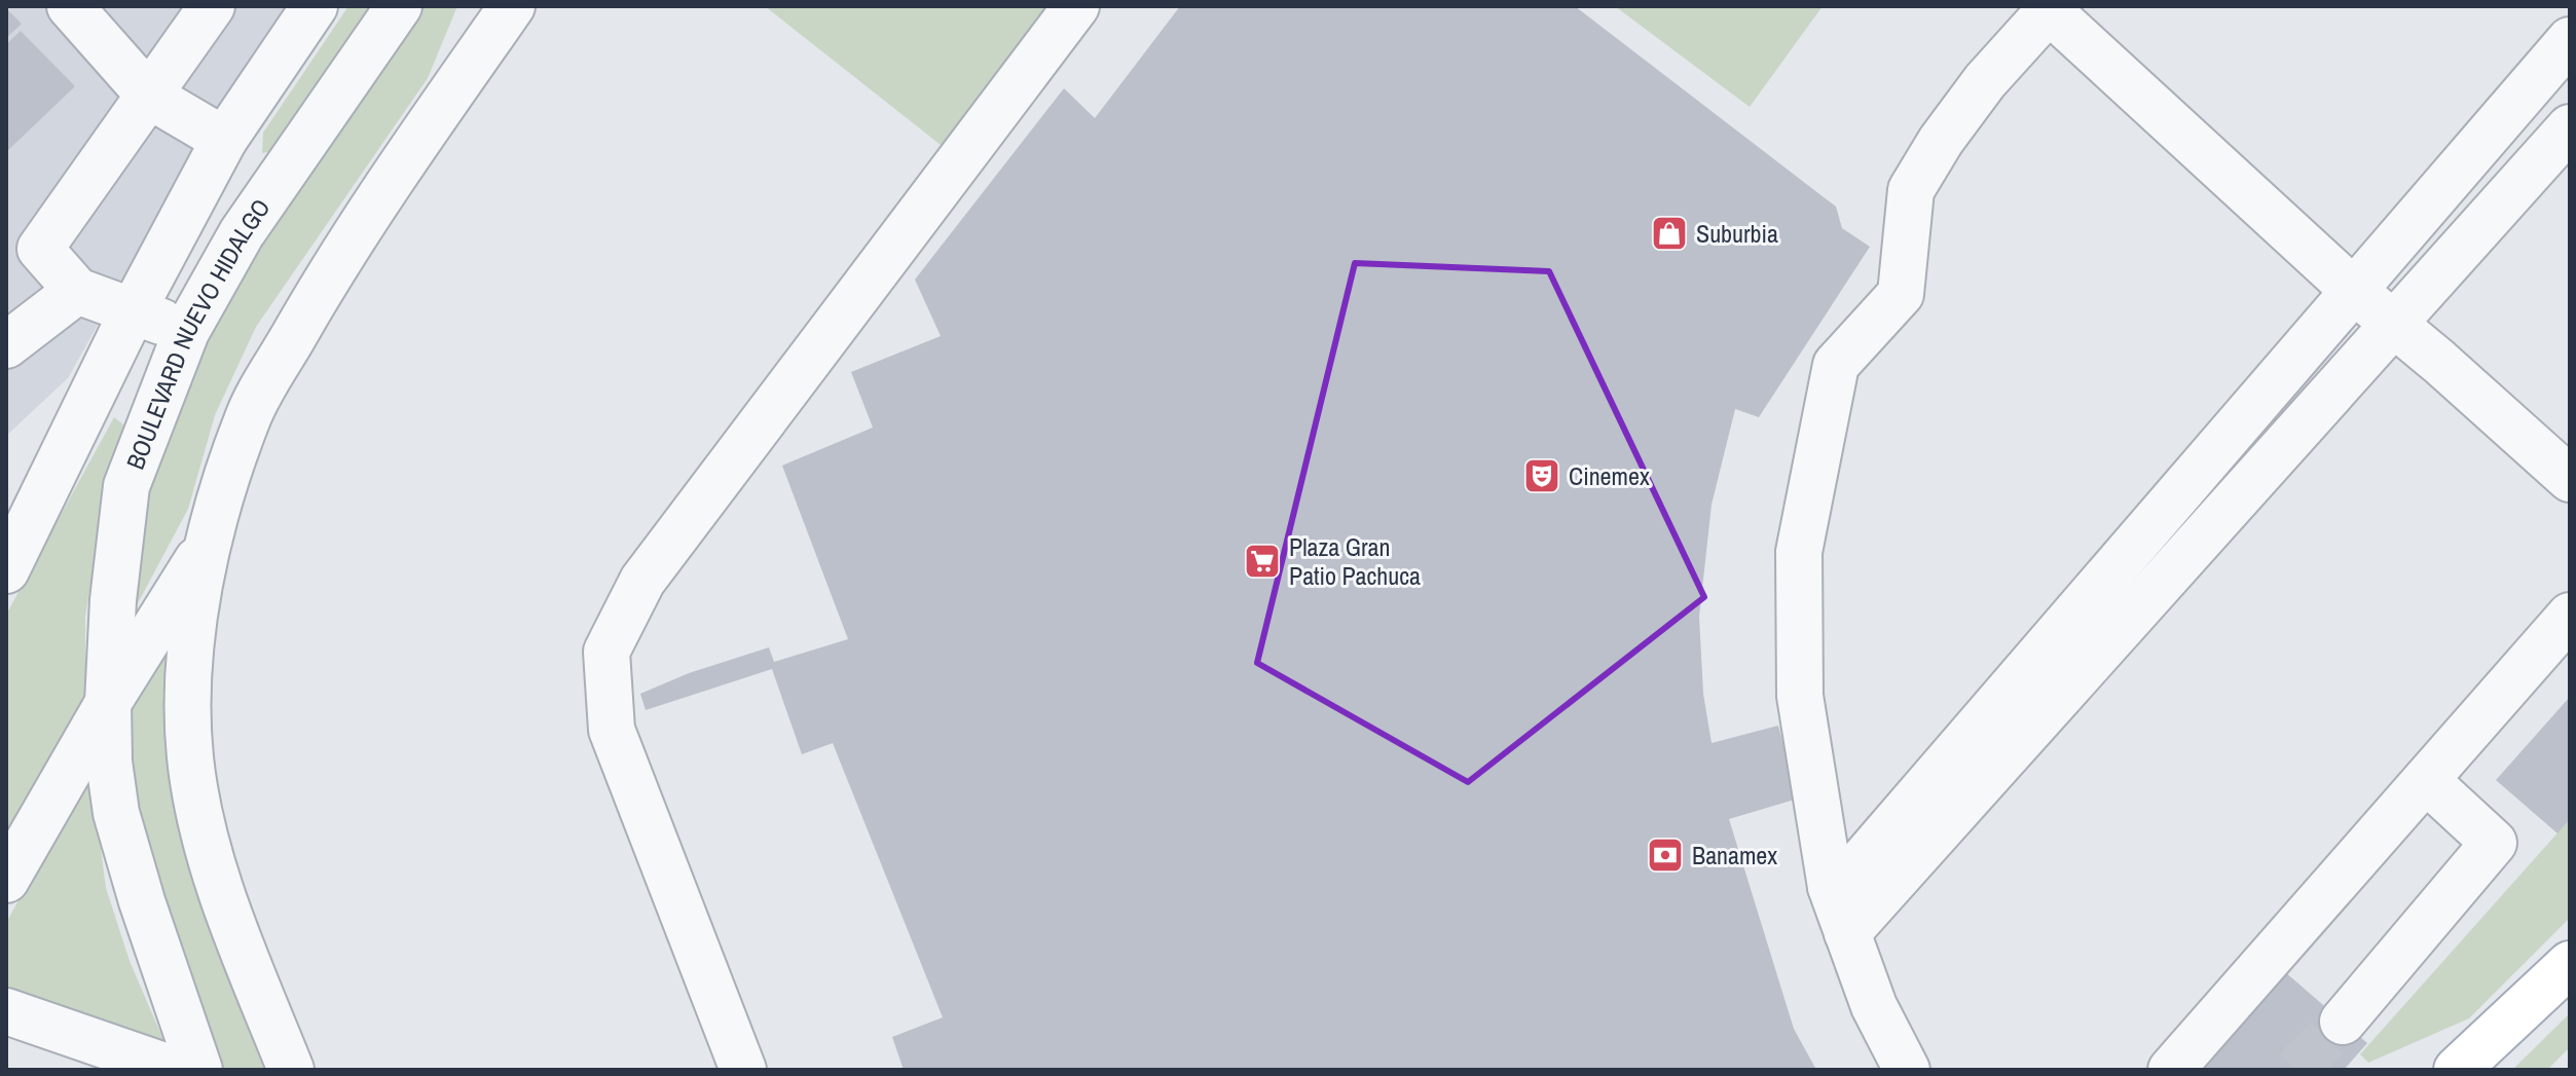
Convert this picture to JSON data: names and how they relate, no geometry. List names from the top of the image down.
{
  "streets": {
    "street": ["BOULEVARD NUEVO HIDALGO"]
  },
  "places": {
    "shop": ["Suburbia"],
    "theatre": ["Cinemex"],
    "supermarket": ["Plaza Gran Patio Pachuca"],
    "bank": ["Banamex"]
  }
}
